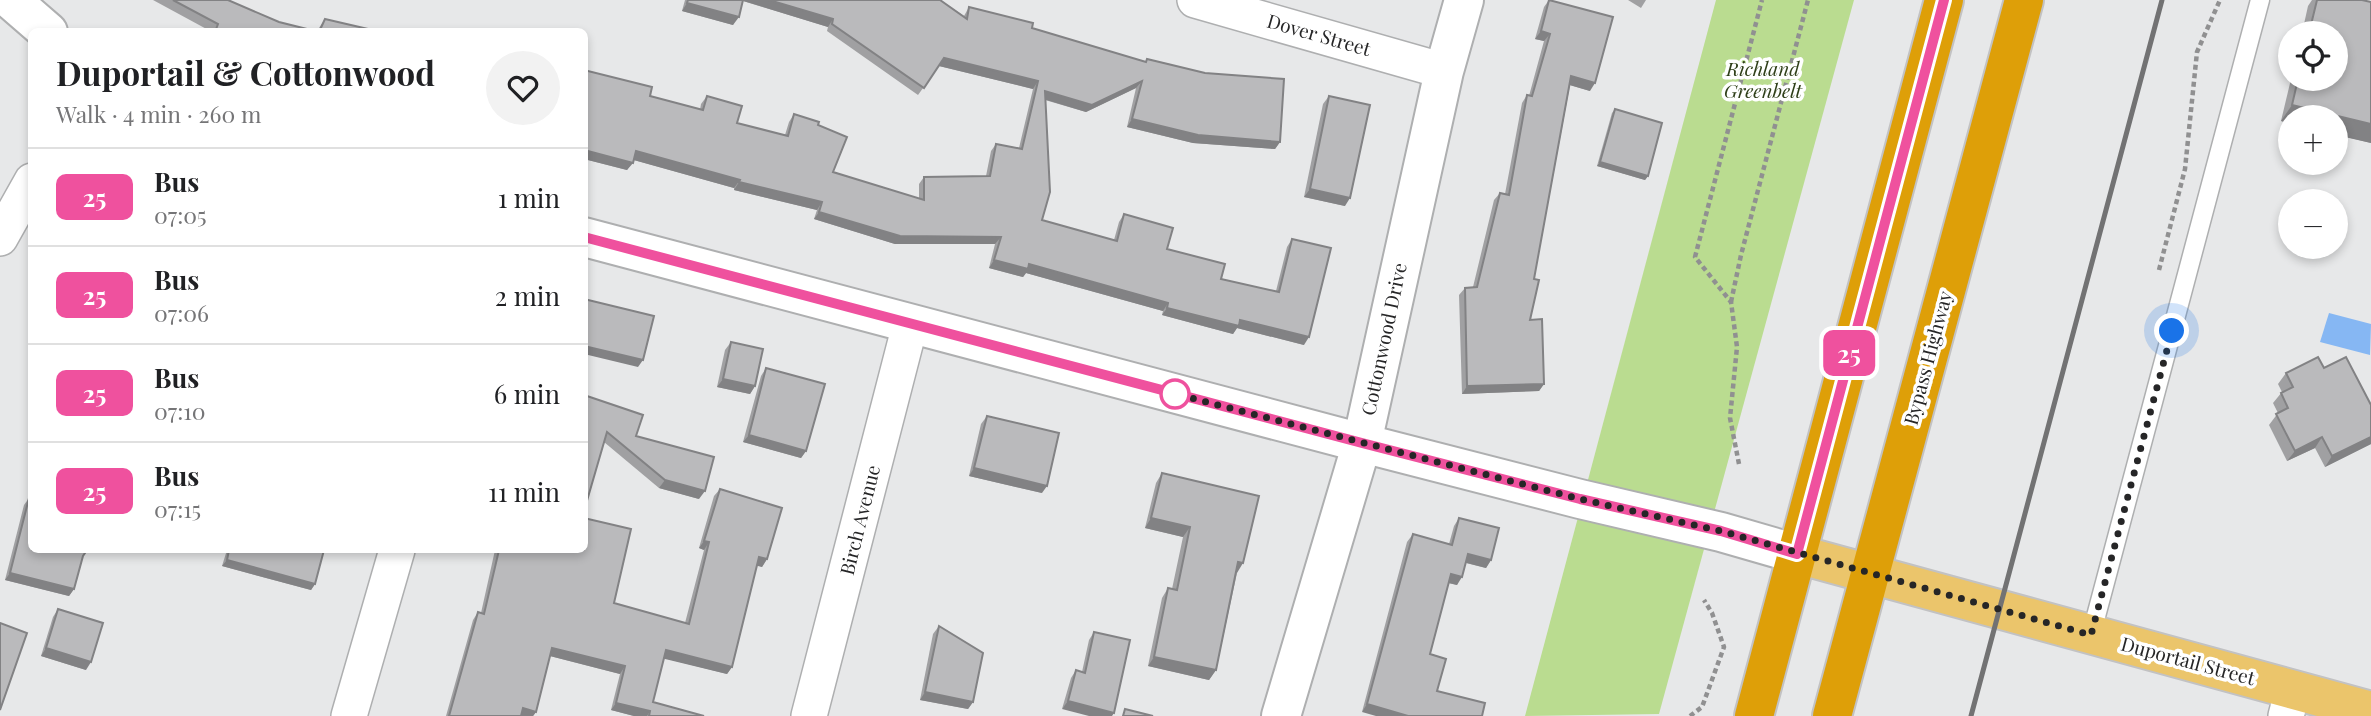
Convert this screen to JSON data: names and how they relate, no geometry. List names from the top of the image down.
{
  "streets": {
    "highway": ["Bypass Highway"],
    "main road": ["Cottonwood Drive", "Duportail Street"],
    "street": ["Dover Street", "Birch Avenue"]
  },
  "crossings": [
    ["Dover Street", "Cottonwood Drive"],
    ["Cottonwood Drive", "Duportail Street"],
    ["Bypass Highway", "Duportail Street"],
    ["Birch Avenue", "Duportail Street"]
  ],
  "parks": ["Richland Greenbelt"],
  "lines": ["bus line 25"],
  "page": {
    "on_map": "25",
    "map_buttons": ["+", "−"],
    "heading": ["Duportail & Cottonwood", "Walk · 4 min · 260 m"],
    "list": [
      {
        "mark": "25",
        "name": "Bus",
        "note": "07:05",
        "value": "1 min"
      },
      {
        "mark": "25",
        "name": "Bus",
        "note": "07:06",
        "value": "2 min"
      },
      {
        "mark": "25",
        "name": "Bus",
        "note": "07:10",
        "value": "6 min"
      },
      {
        "mark": "25",
        "name": "Bus",
        "note": "07:15",
        "value": "11 min"
      }
    ]
  }
}
